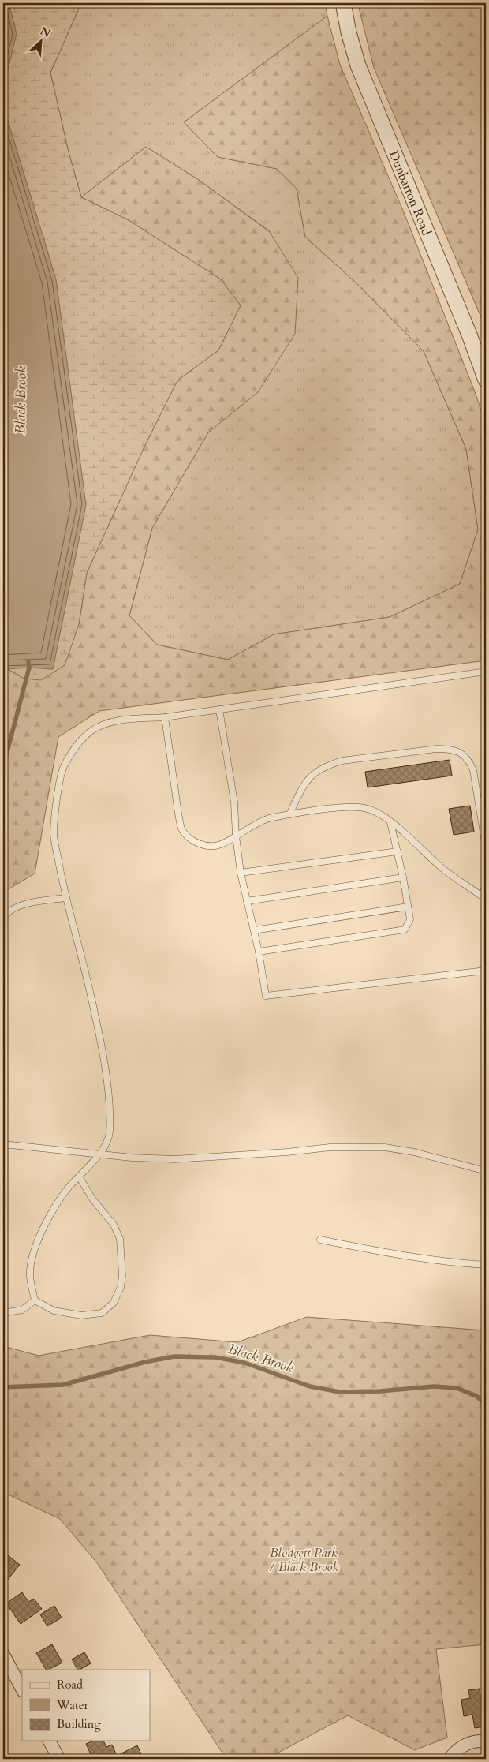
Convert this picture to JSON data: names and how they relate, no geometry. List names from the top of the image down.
{
  "streets": {
    "street": ["Dunbarton Road"]
  },
  "water": ["Black Brook"],
  "parks": ["Blodgett Park / Black Brook"],
  "legend": ["Road", "Water", "Building"],
  "north": "top right"
}
